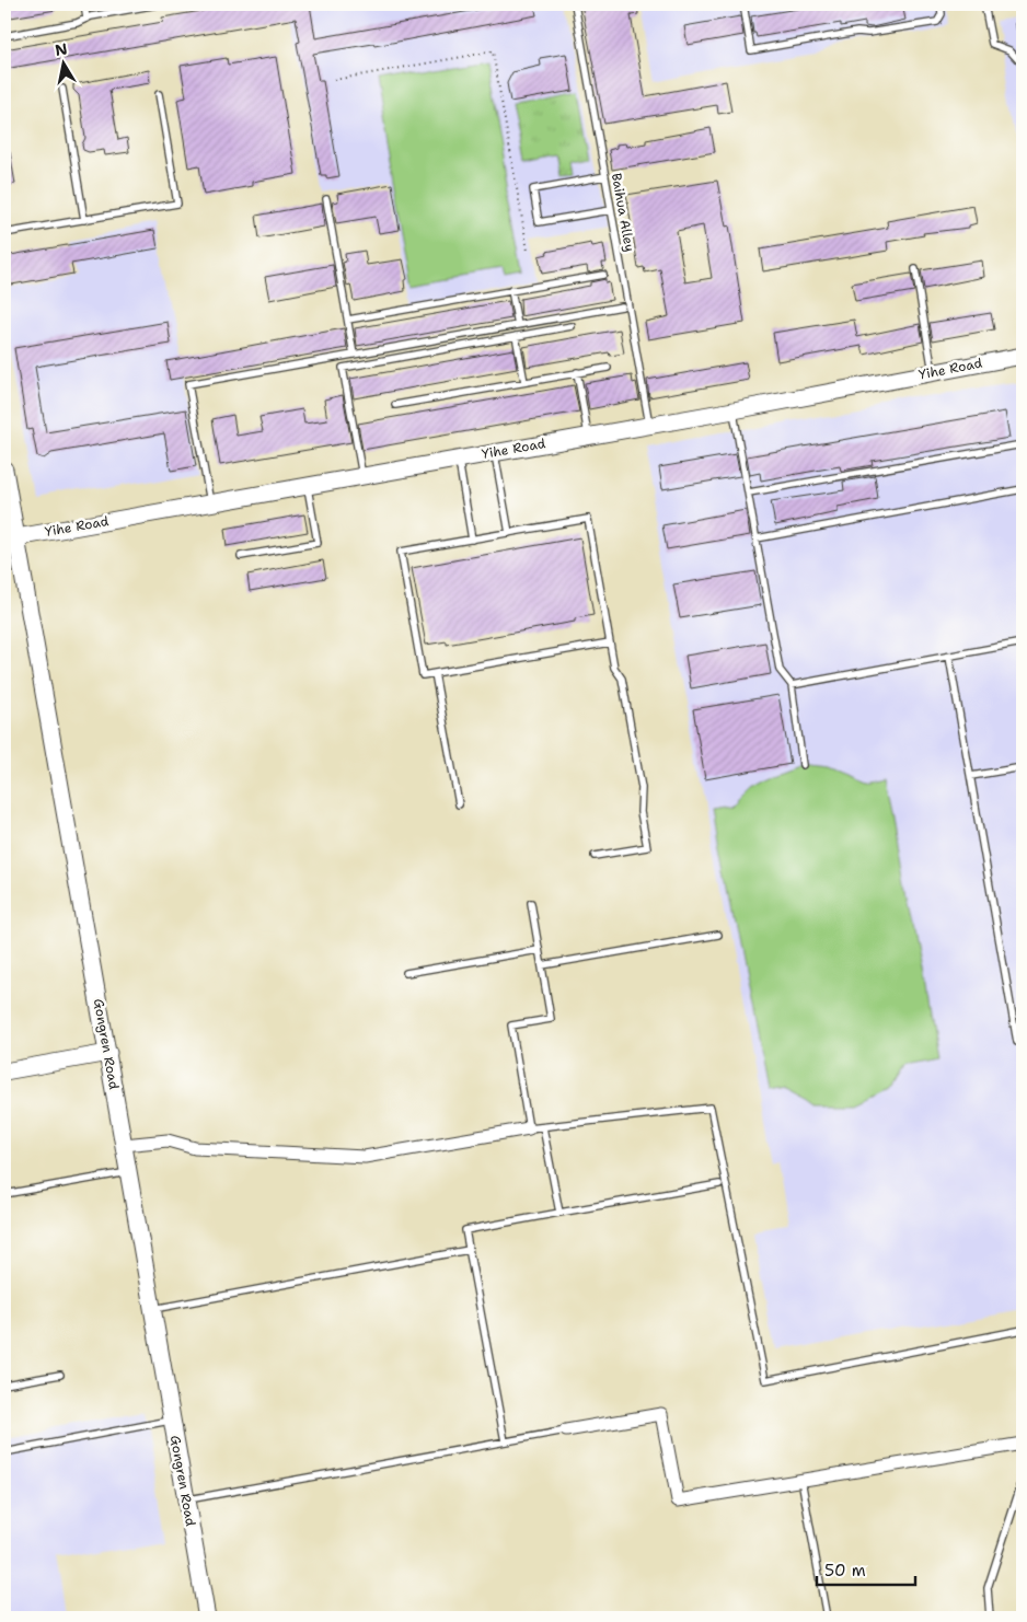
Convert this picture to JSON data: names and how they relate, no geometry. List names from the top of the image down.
{
  "streets": {
    "street": ["Yihe Road", "Gongren Road"],
    "lane": ["Baihua Alley"]
  },
  "crossings": [
    ["Baihua Alley", "Yihe Road"],
    ["Yihe Road", "Gongren Road"]
  ],
  "scale_bar": "50 m",
  "north": "top"
}
